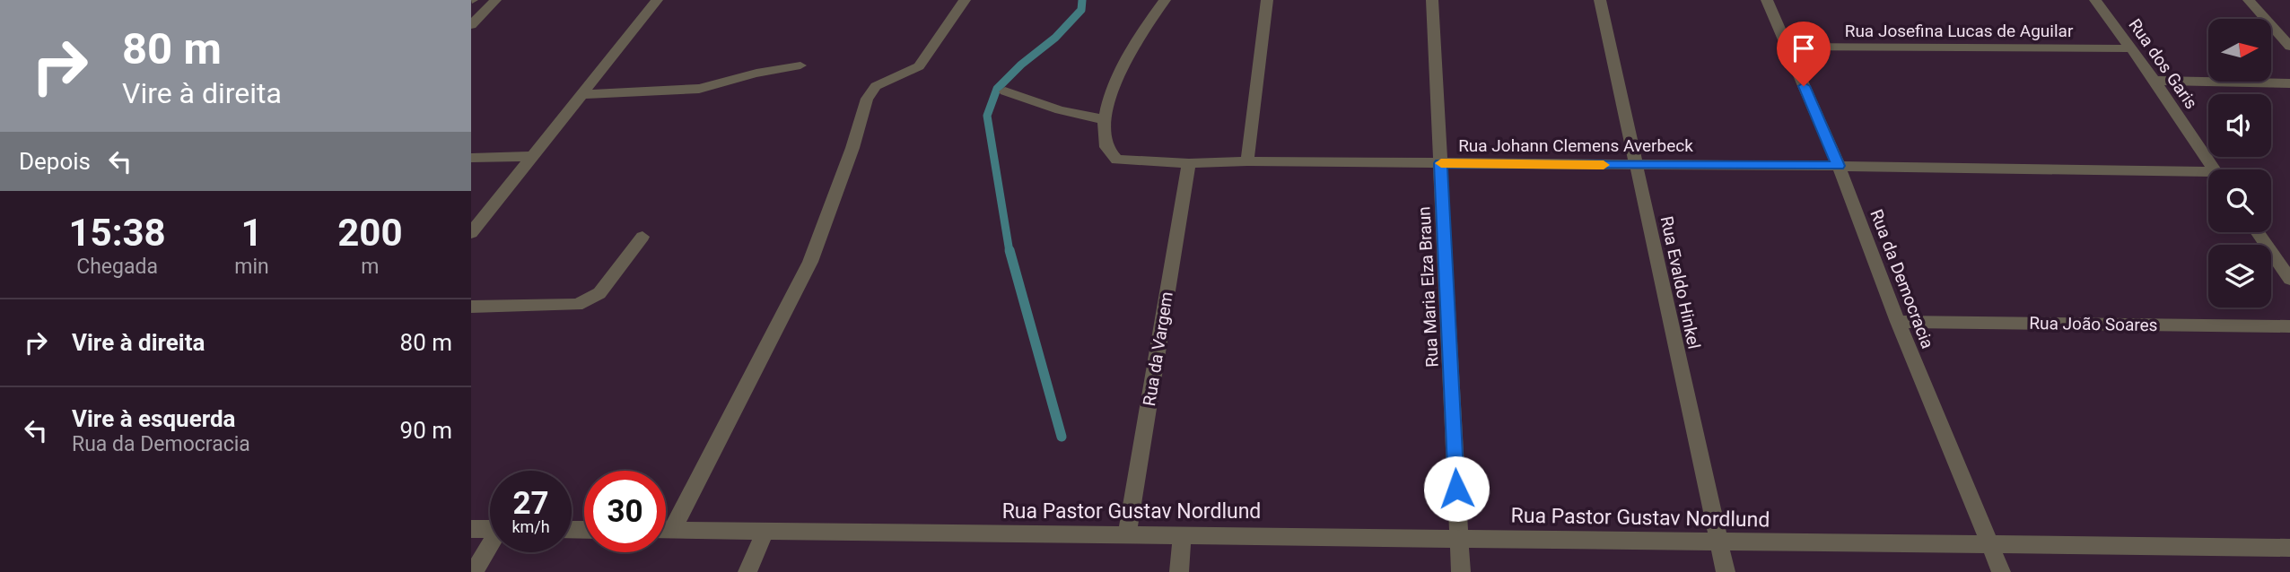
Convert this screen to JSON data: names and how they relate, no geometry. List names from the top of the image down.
{
  "streets": {
    "street": [
      "Rua Josefina Lucas de Aguilar",
      "Rua dos Garis",
      "Rua Johann Clemens Averbeck",
      "Rua da Democracia",
      "Rua Evaldo Hinkel",
      "Rua Maria Elza Braun",
      "Rua João Soares",
      "Rua da Vargem",
      "Rua Pastor Gustav Nordlund"
    ]
  },
  "crossings": [
    ["Rua Josefina Lucas de Aguilar", "Rua dos Garis"],
    ["Rua Josefina Lucas de Aguilar", "Rua da Democracia"],
    ["Rua Johann Clemens Averbeck", "Rua da Democracia"],
    ["Rua Johann Clemens Averbeck", "Rua Evaldo Hinkel"],
    ["Rua Johann Clemens Averbeck", "Rua Maria Elza Braun"],
    ["Rua Johann Clemens Averbeck", "Rua da Vargem"],
    ["Rua da Democracia", "Rua João Soares"],
    ["Rua da Democracia", "Rua Pastor Gustav Nordlund"],
    ["Rua Evaldo Hinkel", "Rua Pastor Gustav Nordlund"],
    ["Rua Maria Elza Braun", "Rua Pastor Gustav Nordlund"],
    ["Rua da Vargem", "Rua Pastor Gustav Nordlund"]
  ],
  "north": "right",
  "page": {
    "turn": ["80 m", "Vire à direita"],
    "then": "Depois",
    "eta": [
      "15:38",
      "Chegada",
      "1",
      "min",
      "200",
      "m"
    ],
    "list": [
      {
        "name": "Vire à direita",
        "value": "80 m"
      },
      {
        "name": "Vire à esquerda",
        "note": "Rua da Democracia",
        "value": "90 m"
      }
    ],
    "speed": "27 km/h",
    "limit": "30"
  }
}
